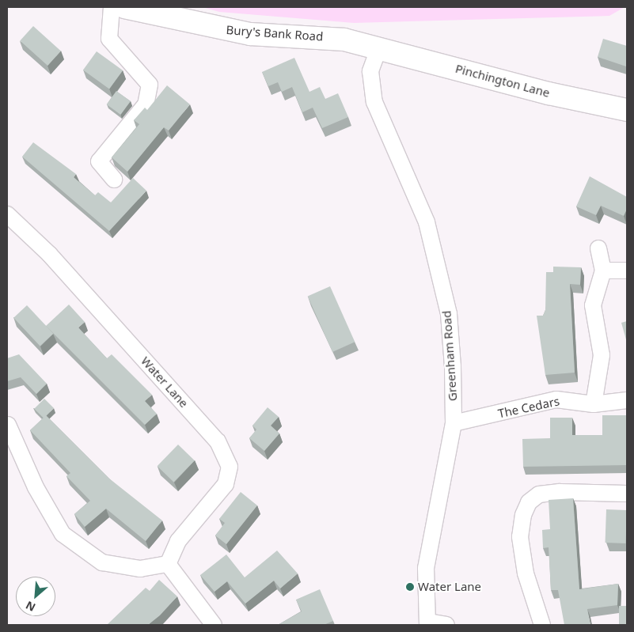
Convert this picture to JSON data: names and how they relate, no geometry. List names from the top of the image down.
{
  "streets": {
    "street": [
      "Bury's Bank Road",
      "Pinchington Lane",
      "Greenham Road",
      "Water Lane",
      "The Cedars"
    ]
  },
  "crossings": [
    ["Bury's Bank Road", "Pinchington Lane"],
    ["Bury's Bank Road", "Greenham Road"],
    ["Pinchington Lane", "Greenham Road"],
    ["Greenham Road", "The Cedars"]
  ],
  "places": ["Water Lane"],
  "north": "bottom left"
}
